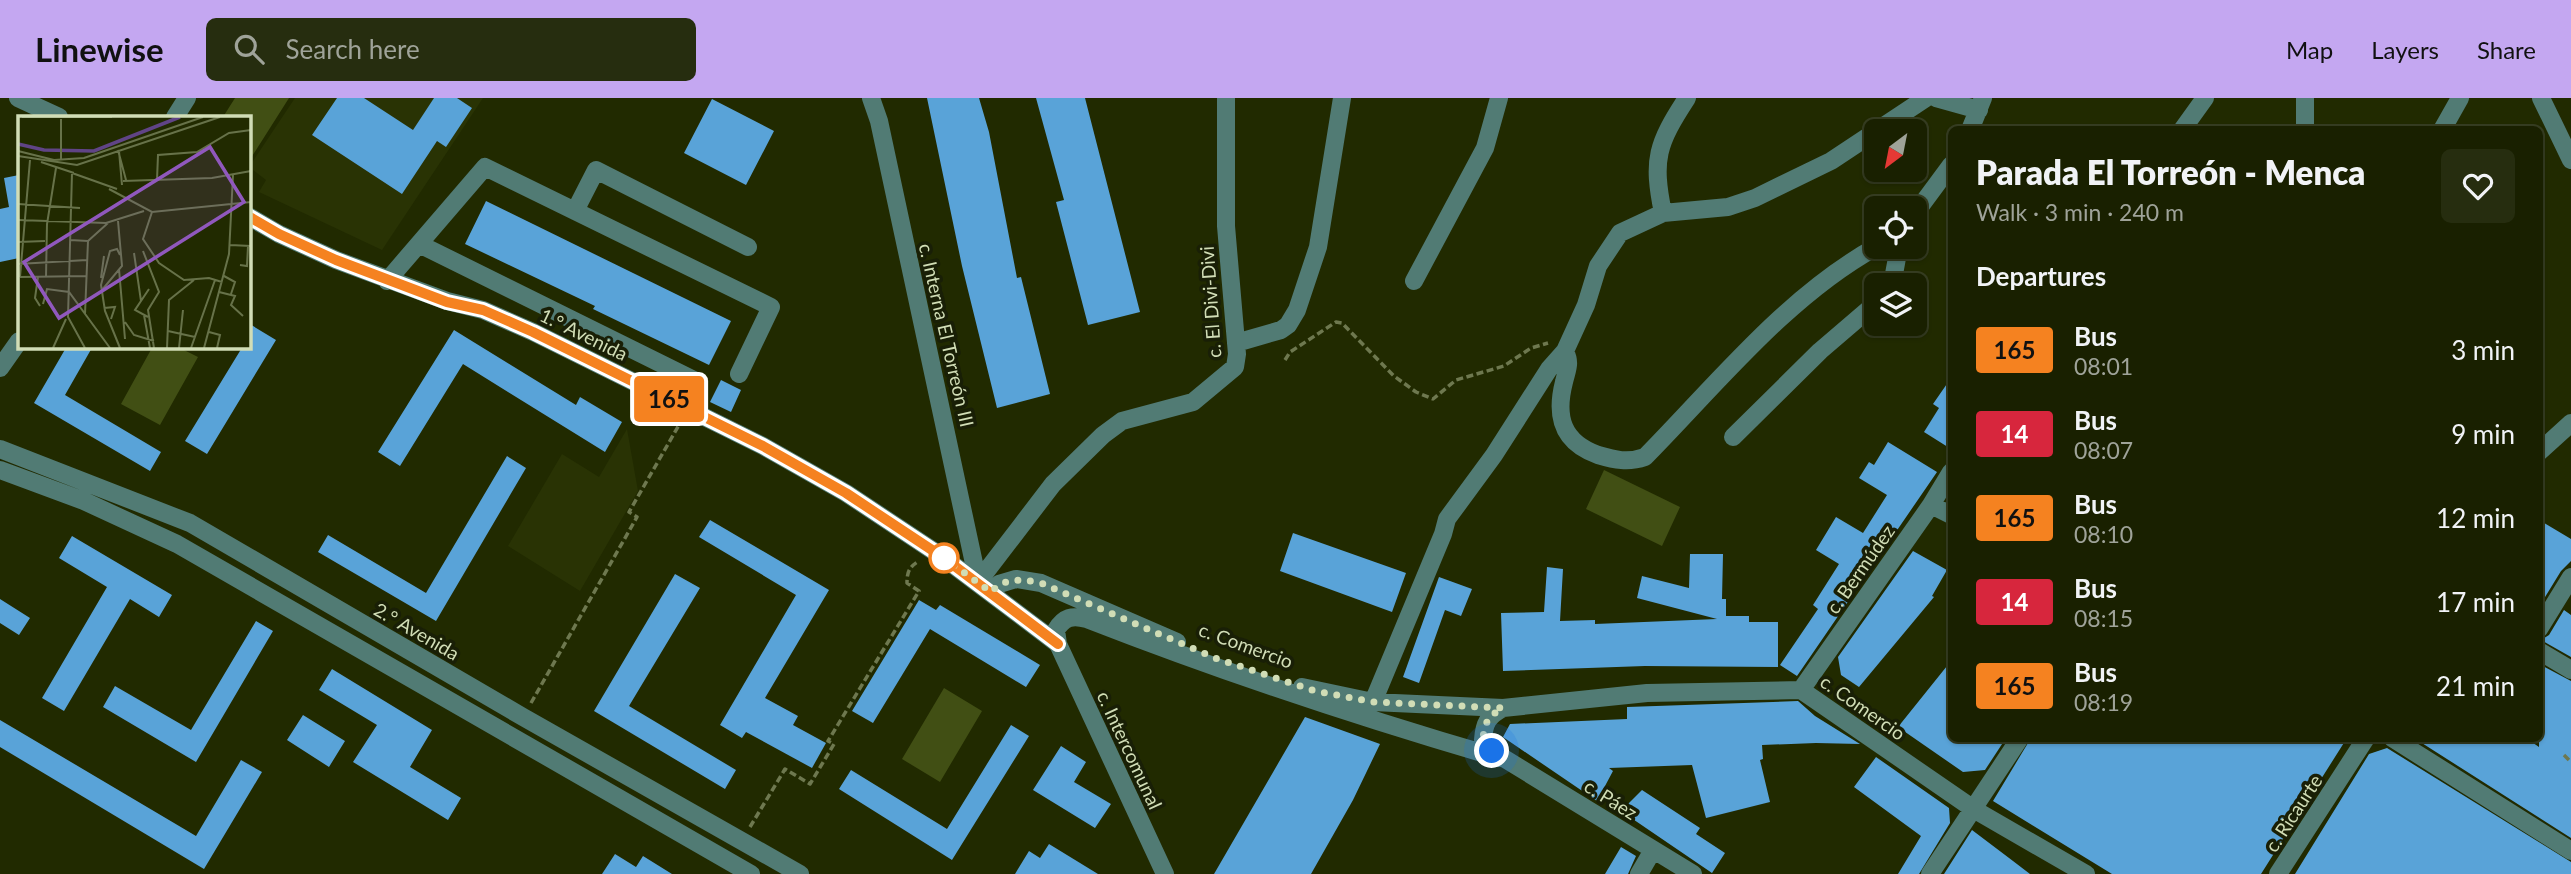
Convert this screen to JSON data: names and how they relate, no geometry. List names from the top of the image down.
{
  "streets": {
    "street": [
      "c. El Divi-Divi",
      "1.° Avenida",
      "c. Interna El Torreón III",
      "c. Bermúdez",
      "2.° Avenida",
      "c. Comercio",
      "c. Intercomunal",
      "c. Páez",
      "c. Ricaurte"
    ]
  },
  "crossings": [
    ["c. El Divi-Divi", "1.° Avenida"],
    ["c. El Divi-Divi", "c. Interna El Torreón III"],
    ["c. El Divi-Divi", "c. Comercio"],
    ["1.° Avenida", "c. Interna El Torreón III"],
    ["1.° Avenida", "c. Comercio"],
    ["1.° Avenida", "c. Intercomunal"],
    ["c. Interna El Torreón III", "c. Comercio"],
    ["c. Bermúdez", "c. Comercio"]
  ],
  "lines": ["bus line 165"],
  "north": "bottom left",
  "page": {
    "header": "Linewise",
    "search": "Search here",
    "nav": ["Map", "Layers", "Share"],
    "on_map": "165",
    "heading": [
      ["Parada El Torreón - Menca", "Walk · 3 min · 240 m"],
      "Departures"
    ],
    "list": [
      {
        "mark": "165",
        "name": "Bus",
        "note": "08:01",
        "value": "3 min"
      },
      {
        "mark": "14",
        "name": "Bus",
        "note": "08:07",
        "value": "9 min"
      },
      {
        "mark": "165",
        "name": "Bus",
        "note": "08:10",
        "value": "12 min"
      },
      {
        "mark": "14",
        "name": "Bus",
        "note": "08:15",
        "value": "17 min"
      },
      {
        "mark": "165",
        "name": "Bus",
        "note": "08:19",
        "value": "21 min"
      }
    ]
  }
}
